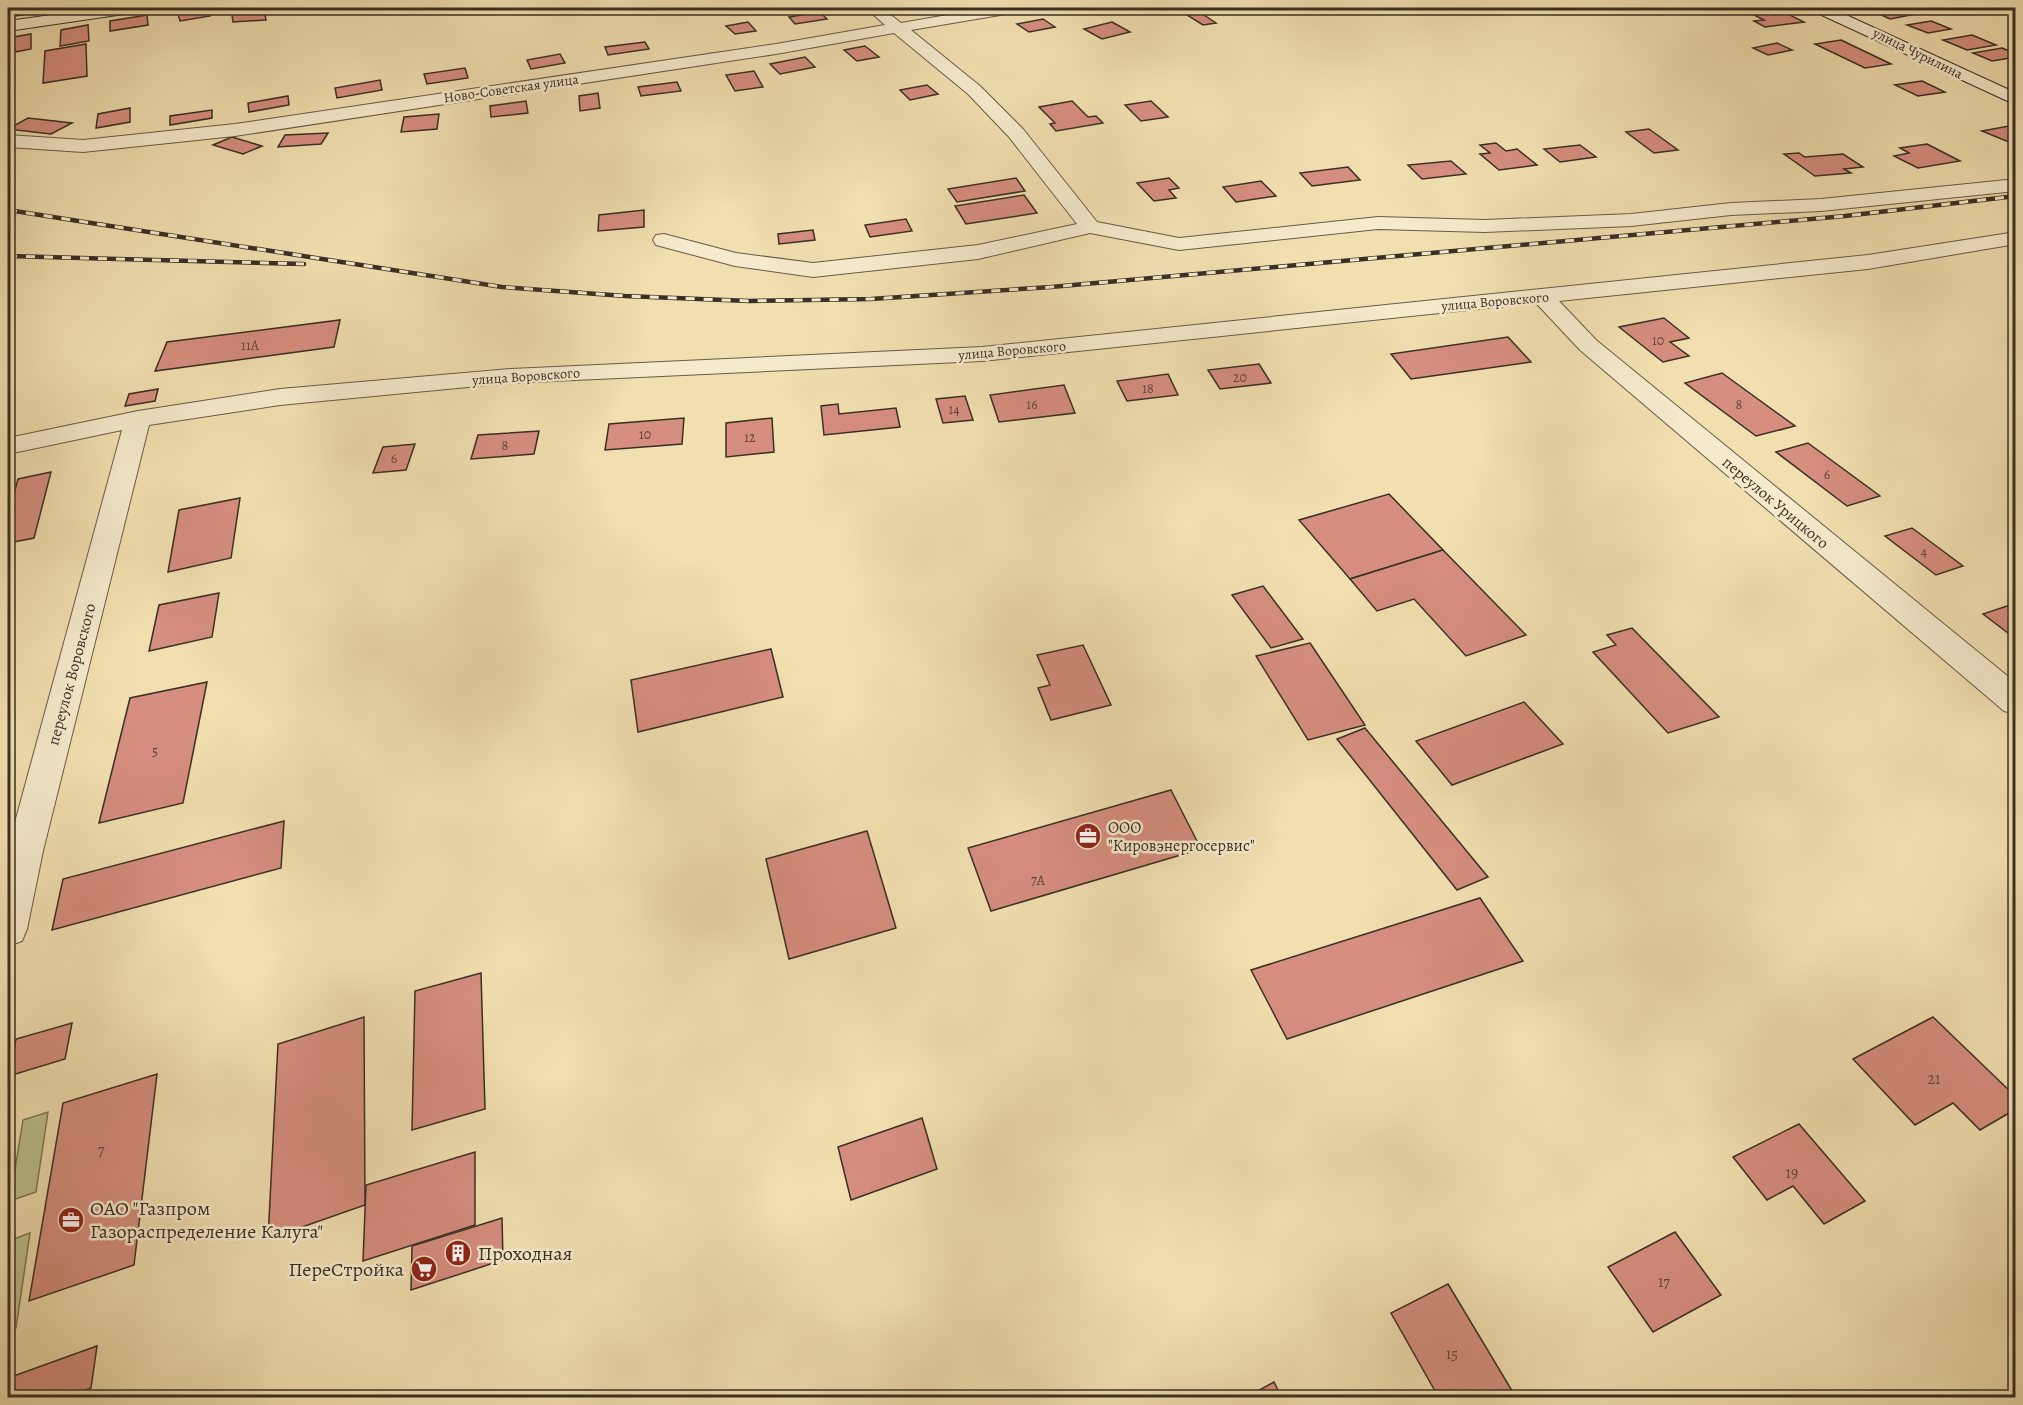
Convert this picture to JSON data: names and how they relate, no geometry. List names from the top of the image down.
{
  "streets": {
    "street": [
      "улица Чурилина",
      "Ново-Советская улица",
      "улица Воровского",
      "переулок Урицкого",
      "переулок Воровского"
    ]
  },
  "crossings": [
    ["улица Воровского", "переулок Урицкого"],
    ["улица Воровского", "переулок Воровского"]
  ],
  "places": {
    "office": ["ООО \"Кировэнергосервис\"", "ОАО \"Газпром Газораспределение Калуга\""],
    "building": ["Проходная"],
    "supermarket": ["ПереСтройка"]
  },
  "house_numbers": [
    "10",
    "11А",
    "20",
    "18",
    "16",
    "8",
    "14",
    "10",
    "12",
    "8",
    "6",
    "6",
    "4",
    "5",
    "7А",
    "21",
    "7",
    "19",
    "17",
    "15"
  ]
}
